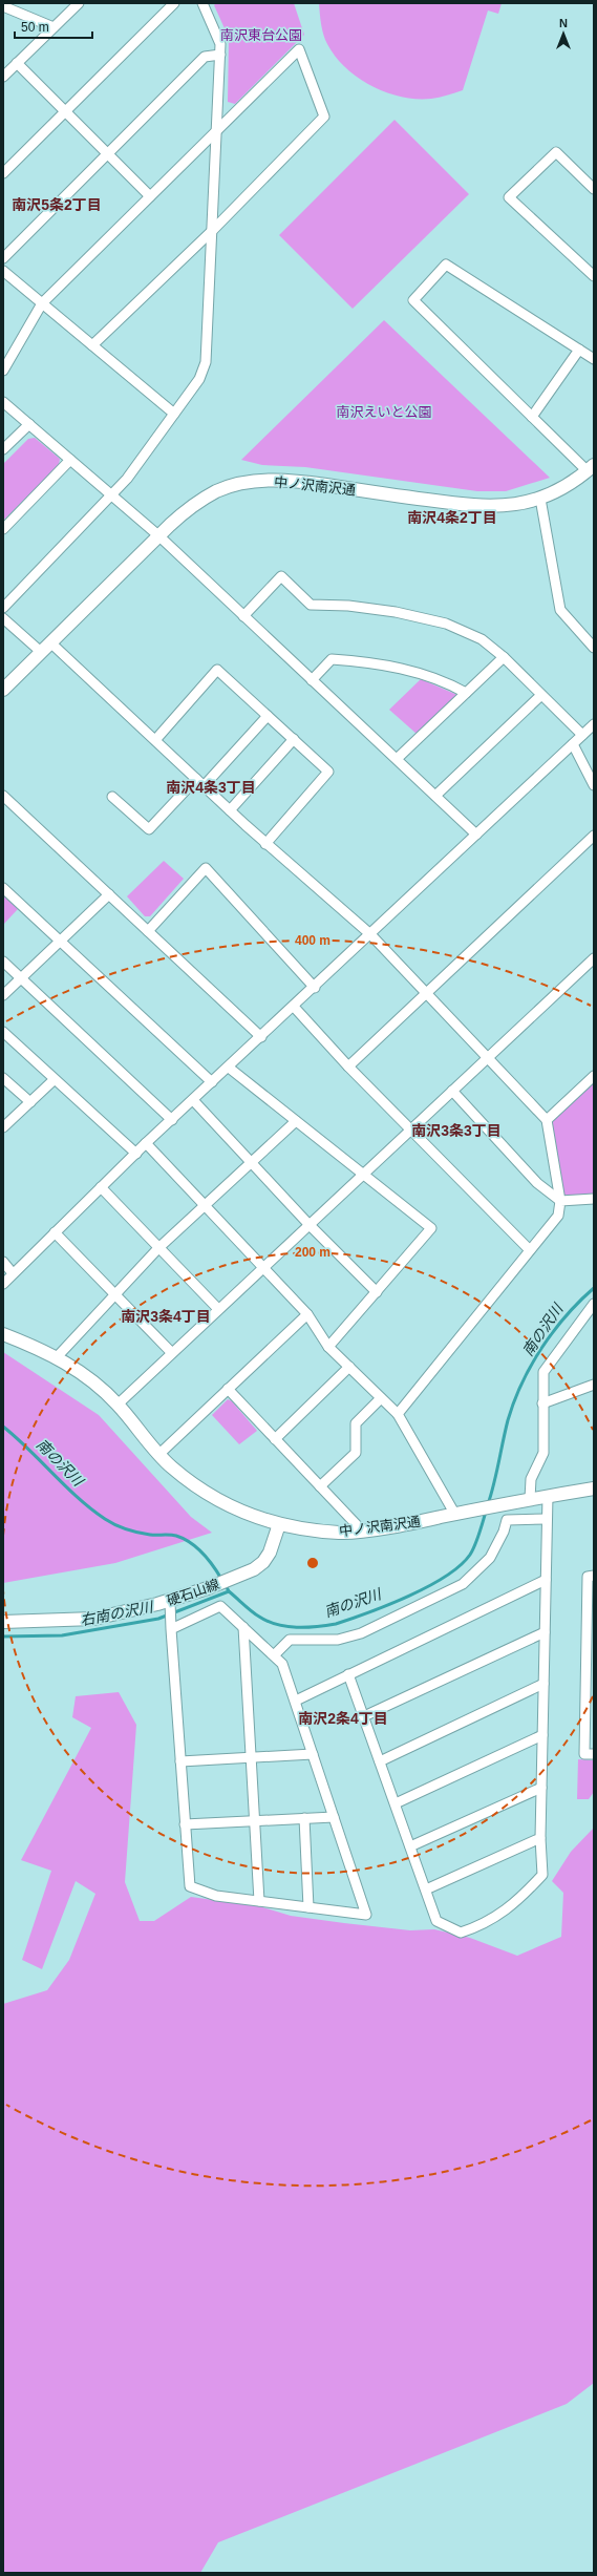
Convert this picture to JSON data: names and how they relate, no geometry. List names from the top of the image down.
{
  "streets": {
    "street": ["中ノ沢南沢通", "硬石山線"]
  },
  "crossings": [
    ["中ノ沢南沢通", "硬石山線"]
  ],
  "districts": [
    "南沢5条2丁目",
    "南沢4条2丁目",
    "南沢4条3丁目",
    "南沢3条3丁目",
    "南沢3条4丁目",
    "南沢2条4丁目"
  ],
  "water": ["南の沢川", "右南の沢川"],
  "parks": ["南沢東台公園", "南沢えいと公園"],
  "scale_bar": "50 m",
  "north": "top",
  "rings": ["400 m", "200 m"]
}
